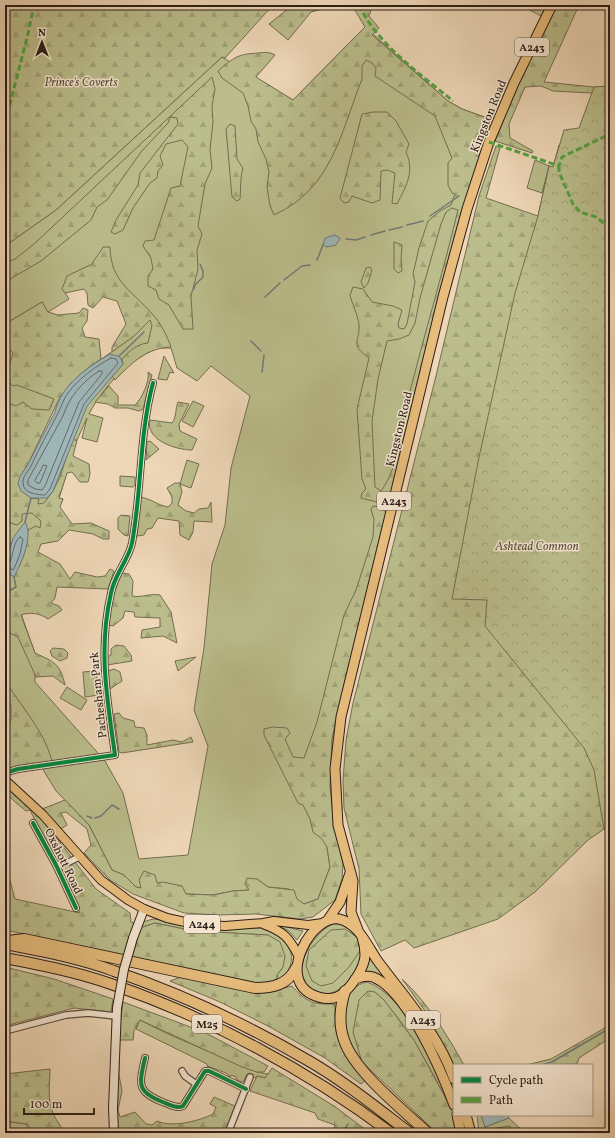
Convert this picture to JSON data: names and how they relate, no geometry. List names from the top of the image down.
{
  "streets": {
    "highway": ["A243", "Kingston Road", "M25"],
    "main road": ["Oxshott Road", "A244"],
    "street": ["Pachesham Park"]
  },
  "crossings": [
    ["A243", "Kingston Road"],
    ["A243", "Oxshott Road"],
    ["A243", "M25"],
    ["Kingston Road", "Oxshott Road"],
    ["Kingston Road", "M25"],
    ["Oxshott Road", "M25"]
  ],
  "parks": ["Prince's Coverts", "Ashtead Common"],
  "legend": ["Cycle path", "Path"],
  "scale_bar": "100 m",
  "north": "top"
}
